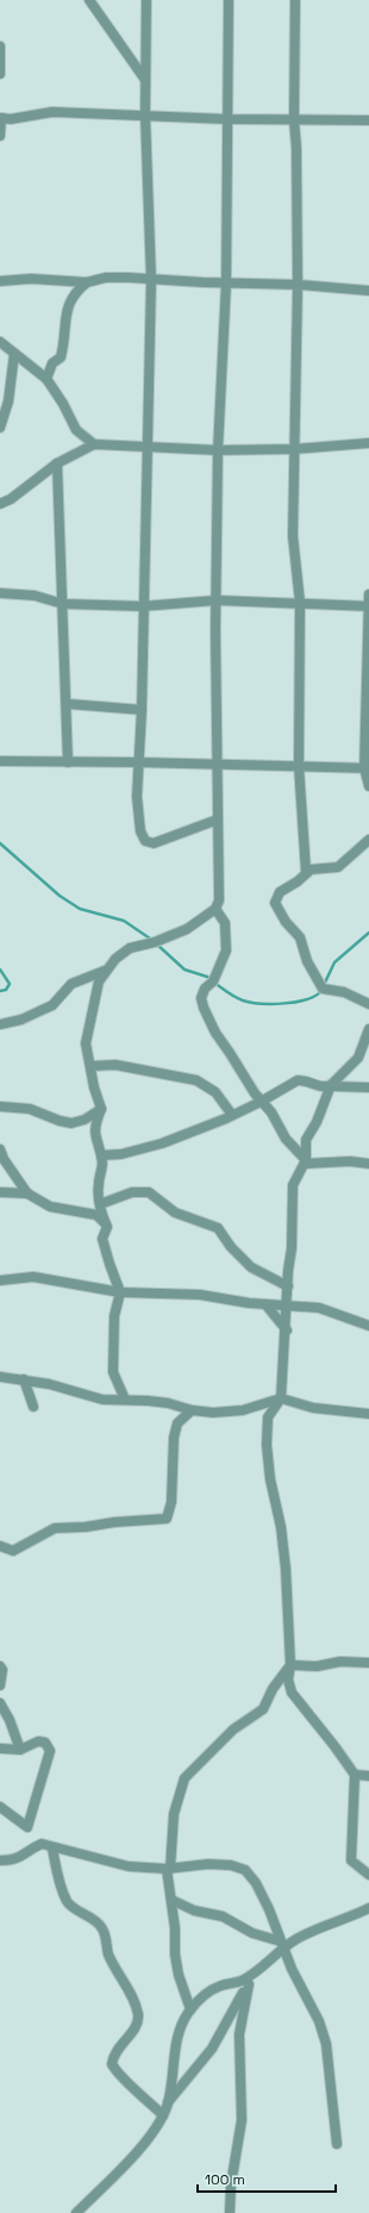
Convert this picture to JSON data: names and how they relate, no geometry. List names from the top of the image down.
{
  "scale_bar": "100 m"
}
